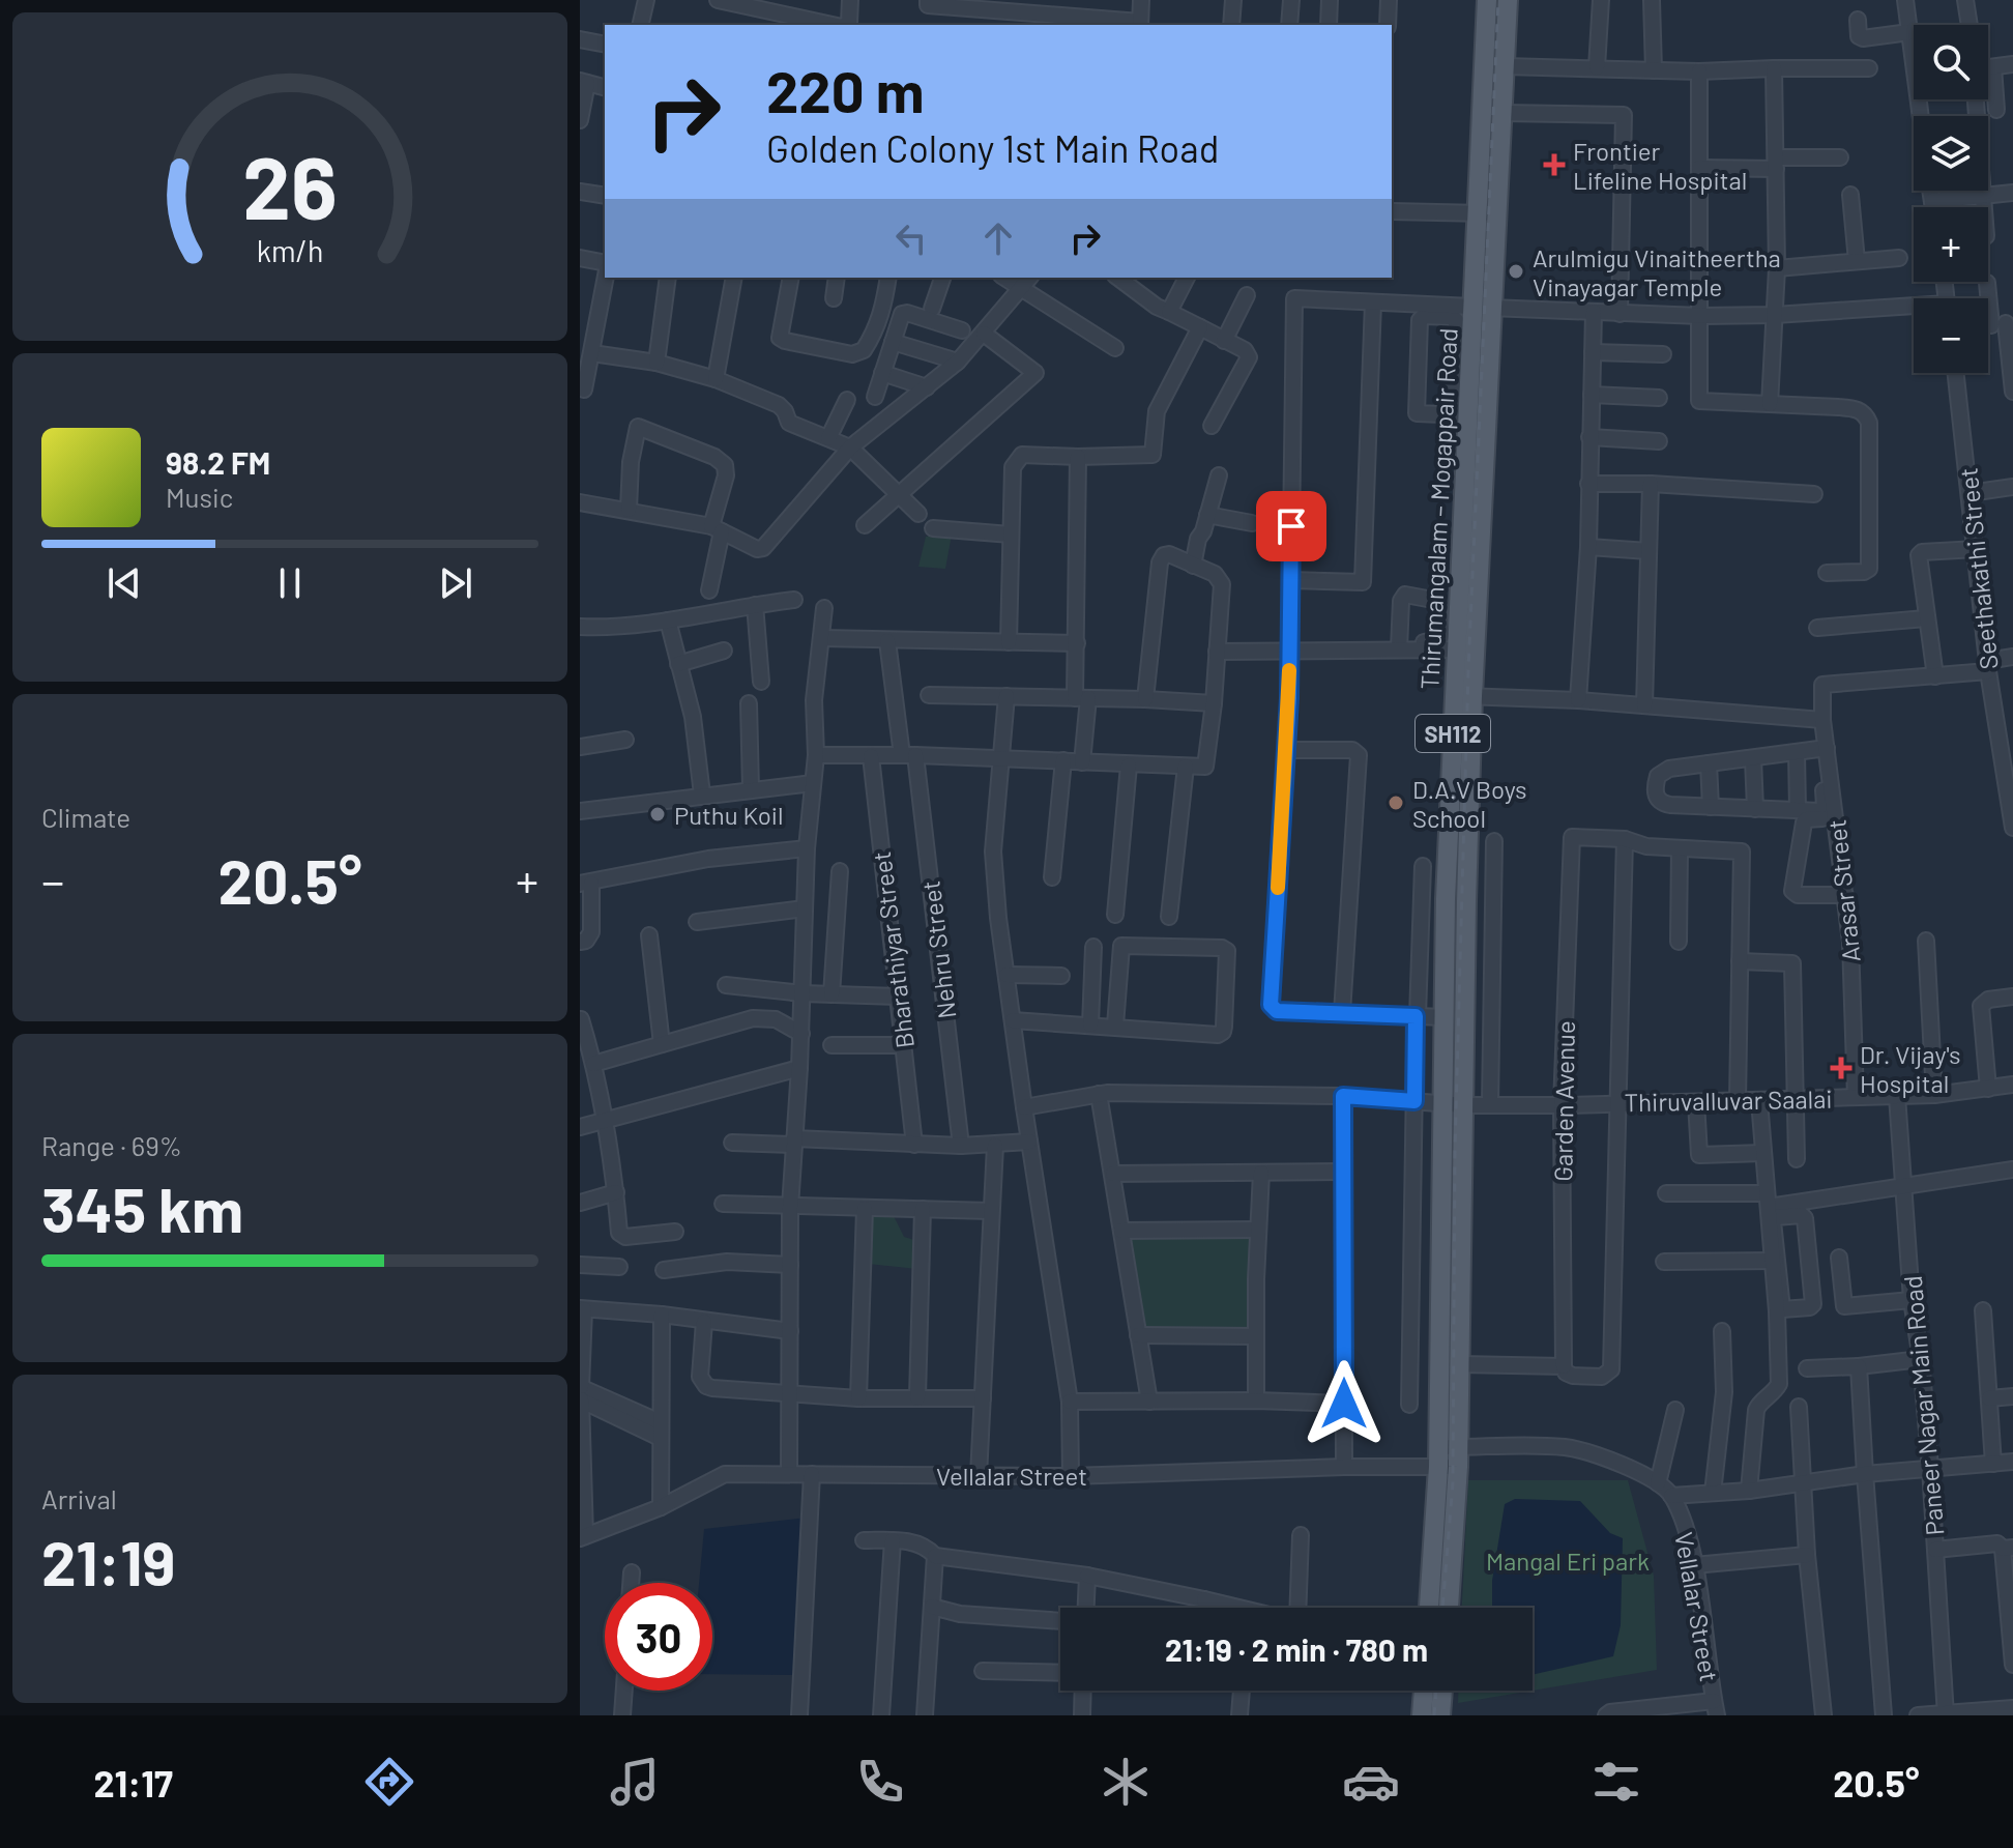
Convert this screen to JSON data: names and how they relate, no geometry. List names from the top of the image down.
{
  "streets": {
    "main road": ["Thirumangalam – Mogappair Road", "SH112"],
    "street": [
      "Seethakathi Street",
      "Arasar Street",
      "Bharathiyar Street",
      "Nehru Street",
      "Thiruvalluvar Saalai",
      "Garden Avenue",
      "Paneer Nagar Main Road",
      "Vellalar Street"
    ]
  },
  "crossings": [
    ["Thirumangalam – Mogappair Road", "Thiruvalluvar Saalai"],
    ["Thirumangalam – Mogappair Road", "Vellalar Street"],
    ["Arasar Street", "Thiruvalluvar Saalai"],
    ["Thiruvalluvar Saalai", "Garden Avenue"],
    ["Thiruvalluvar Saalai", "Paneer Nagar Main Road"]
  ],
  "parks": ["Mangal Eri park"],
  "places": {
    "health": ["Frontier Lifeline Hospital", "Dr. Vijay's Hospital"],
    "other": ["Arulmigu Vinaitheertha Vinayagar Temple", "D.A.V Boys School", "Puthu Koil"]
  },
  "page": {
    "map_buttons": ["+", "−"],
    "turn": ["220 m", "Golden Colony 1st Main Road"],
    "song": ["98.2 FM", "Music"],
    "tile": [
      "Climate",
      ["Range · 69%", "345 km"],
      ["Arrival", "21:19"]
    ],
    "heat": ["−", "20.5°", "+"],
    "limit": "30",
    "trip": "21:19 · 2 min · 780 m",
    "tabs": ["21:17", "20.5°"],
    "gauge": ["26", "km/h"]
  }
}
